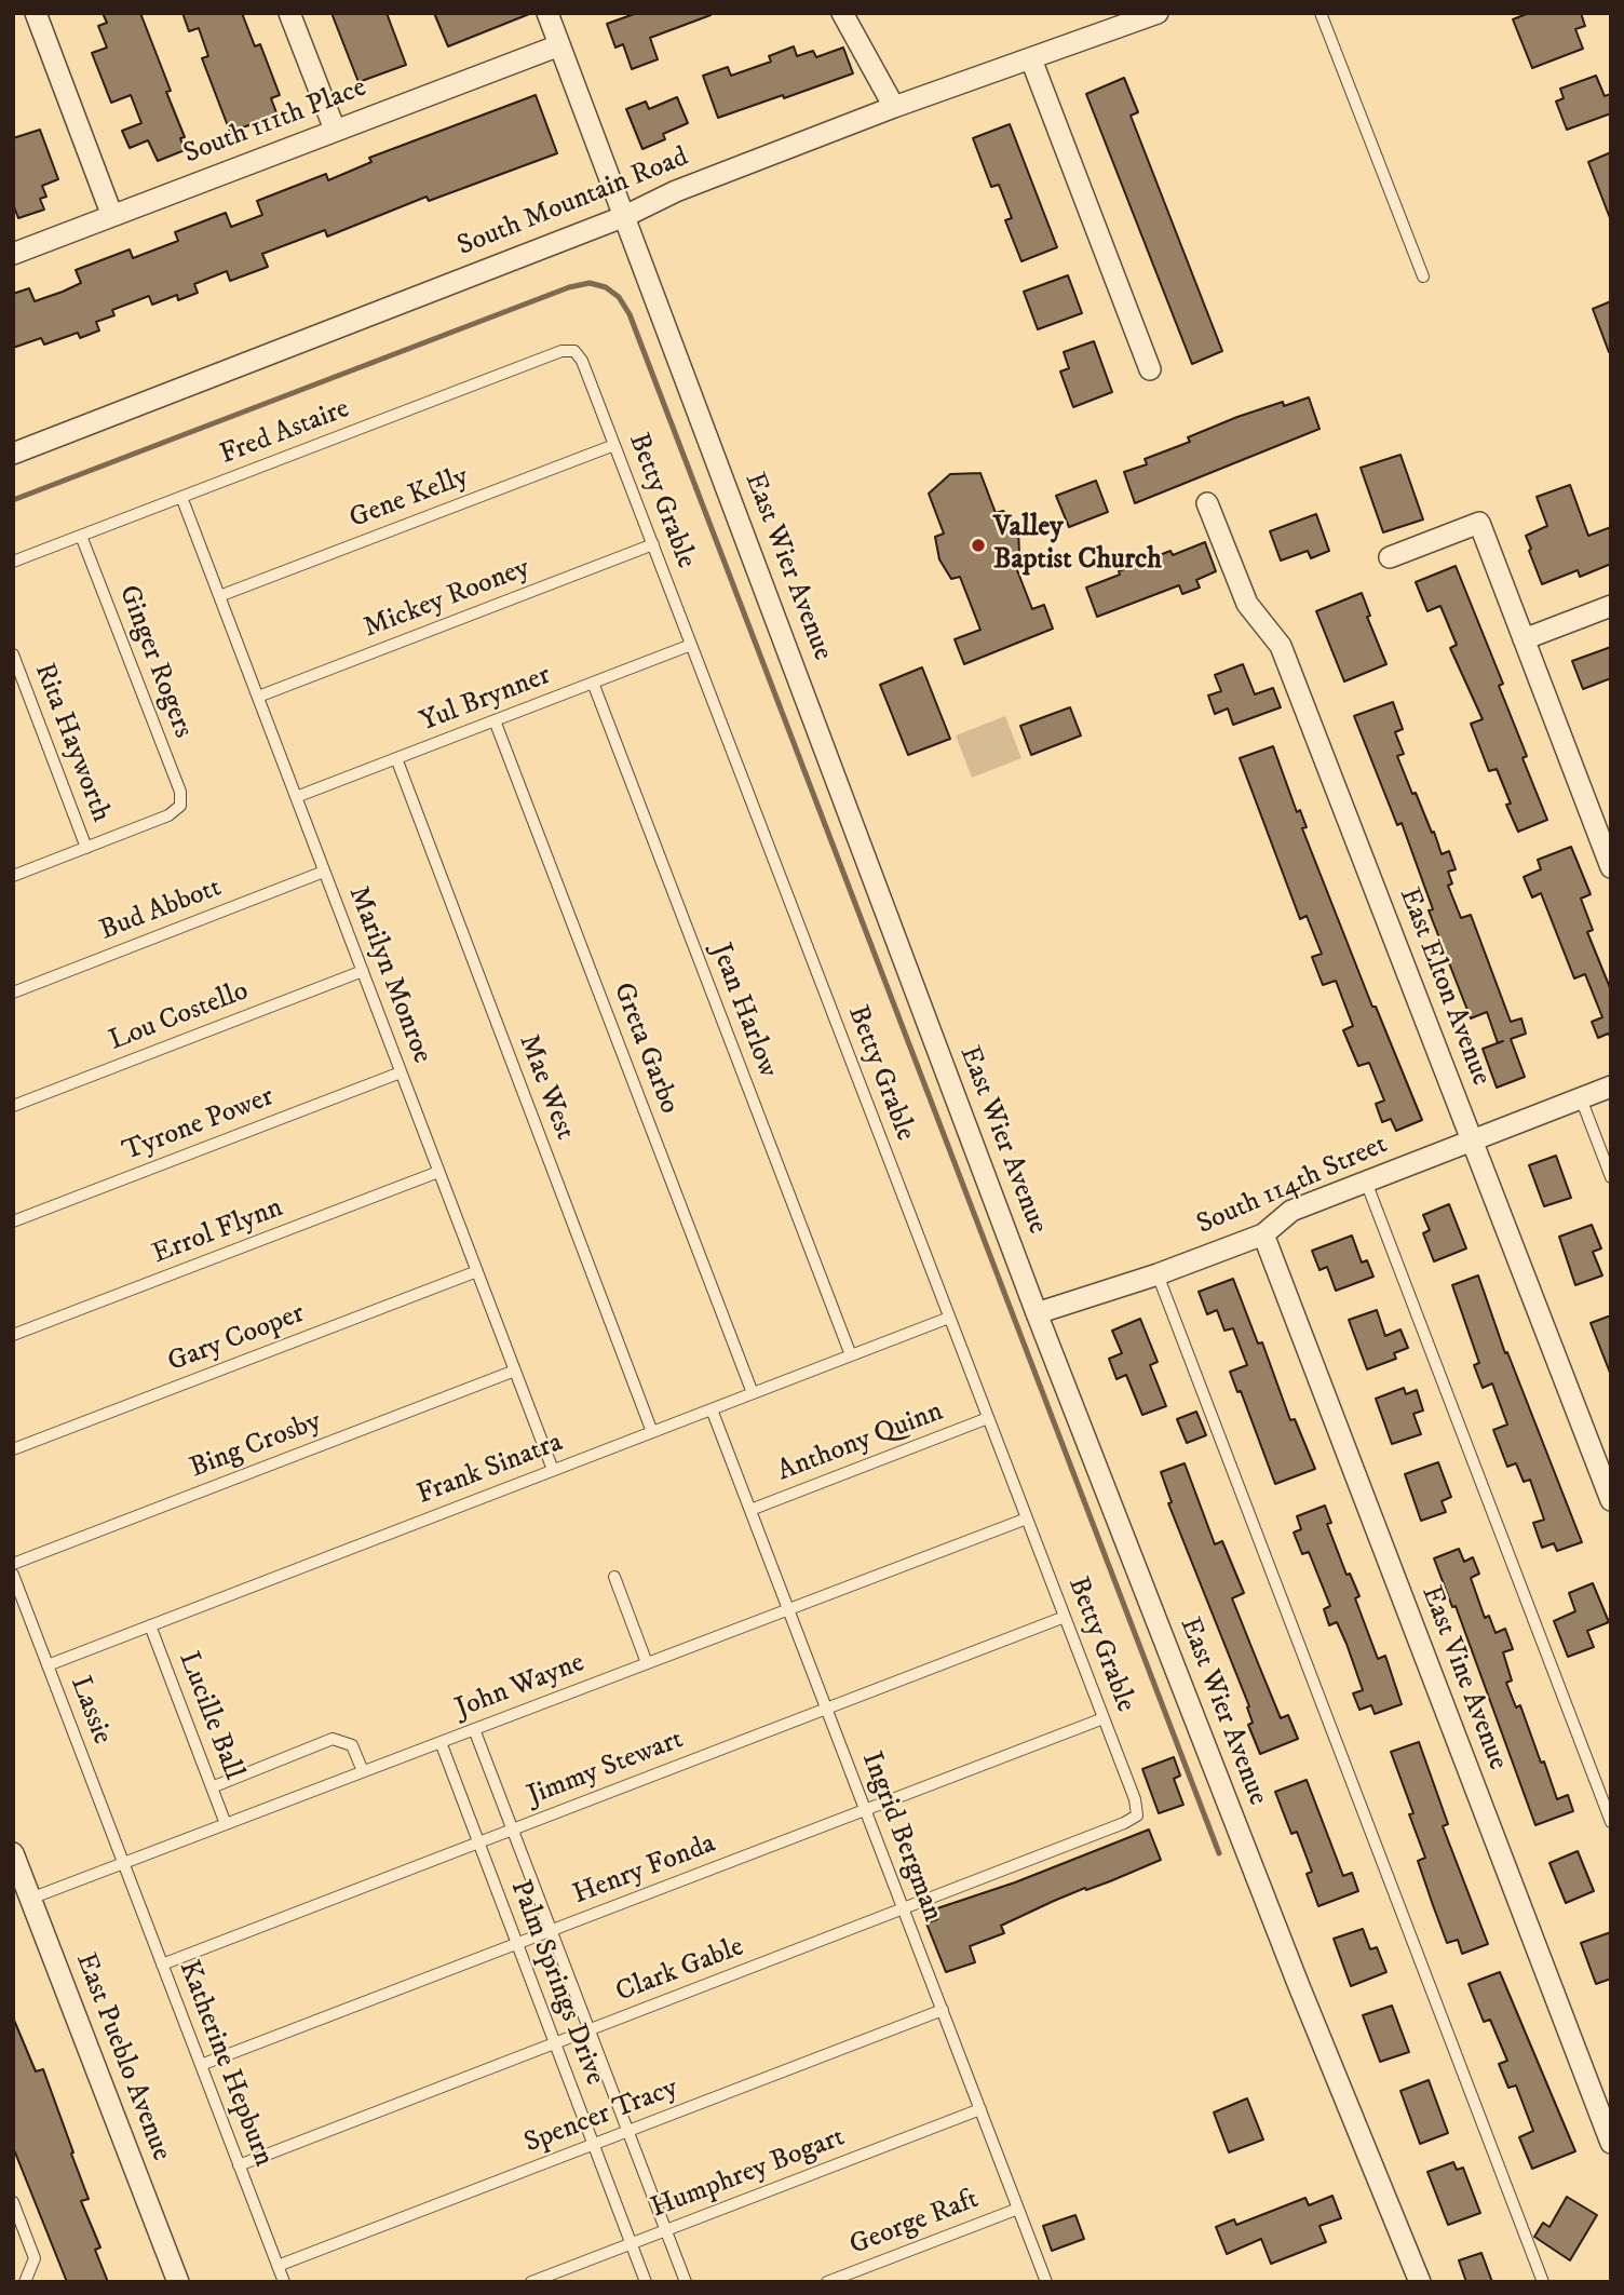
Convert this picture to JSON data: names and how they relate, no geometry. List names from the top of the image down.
{
  "streets": {
    "street": [
      "South 111th Place",
      "South Mountain Road",
      "East Wier Avenue",
      "East Elton Avenue",
      "South 114th Street",
      "East Vine Avenue",
      "East Pueblo Avenue"
    ],
    "lane": [
      "Fred Astaire",
      "Gene Kelly",
      "Betty Grable",
      "Mickey Rooney",
      "Ginger Rogers",
      "Yul Brynner",
      "Rita Hayworth",
      "Bud Abbott",
      "Marilyn Monroe",
      "Jean Harlow",
      "Lou Costello",
      "Greta Garbo",
      "Mae West",
      "Tyrone Power",
      "Errol Flynn",
      "Gary Cooper",
      "Anthony Quinn",
      "Bing Crosby",
      "Frank Sinatra",
      "John Wayne",
      "Lassie",
      "Lucille Ball",
      "Jimmy Stewart",
      "Ingrid Bergman",
      "Henry Fonda",
      "Clark Gable",
      "Palm Springs Drive",
      "Katherine Hepburn",
      "Spencer Tracy",
      "Humphrey Bogart",
      "George Raft"
    ]
  },
  "crossings": [
    ["South 111th Place", "East Wier Avenue"],
    ["South Mountain Road", "East Wier Avenue"],
    ["Fred Astaire", "Betty Grable"],
    ["Fred Astaire", "Ginger Rogers"],
    ["Fred Astaire", "Marilyn Monroe"],
    ["Gene Kelly", "Betty Grable"],
    ["Gene Kelly", "Marilyn Monroe"],
    ["Betty Grable", "Mickey Rooney"],
    ["Betty Grable", "Yul Brynner"],
    ["Betty Grable", "Anthony Quinn"],
    ["Betty Grable", "Frank Sinatra"],
    ["Betty Grable", "John Wayne"],
    ["Betty Grable", "Jimmy Stewart"],
    ["Betty Grable", "Henry Fonda"],
    ["Betty Grable", "Clark Gable"],
    ["East Wier Avenue", "South 114th Street"],
    ["Mickey Rooney", "Marilyn Monroe"],
    ["Ginger Rogers", "Rita Hayworth"],
    ["Yul Brynner", "Marilyn Monroe"],
    ["Yul Brynner", "Jean Harlow"],
    ["Yul Brynner", "Greta Garbo"],
    ["Yul Brynner", "Mae West"],
    ["Bud Abbott", "Marilyn Monroe"],
    ["Marilyn Monroe", "Lou Costello"],
    ["Marilyn Monroe", "Tyrone Power"],
    ["Marilyn Monroe", "Errol Flynn"],
    ["Marilyn Monroe", "Gary Cooper"],
    ["Marilyn Monroe", "Bing Crosby"],
    ["Marilyn Monroe", "Frank Sinatra"],
    ["East Elton Avenue", "South 114th Street"],
    ["Jean Harlow", "Frank Sinatra"],
    ["Greta Garbo", "Frank Sinatra"],
    ["Mae West", "Frank Sinatra"],
    ["South 114th Street", "East Vine Avenue"],
    ["Anthony Quinn", "Ingrid Bergman"],
    ["Frank Sinatra", "Lassie"],
    ["Frank Sinatra", "Lucille Ball"],
    ["Frank Sinatra", "Ingrid Bergman"],
    ["John Wayne", "Lassie"],
    ["John Wayne", "Lucille Ball"],
    ["John Wayne", "Ingrid Bergman"],
    ["John Wayne", "Palm Springs Drive"],
    ["John Wayne", "East Pueblo Avenue"],
    ["John Wayne", "Katherine Hepburn"],
    ["Lassie", "Katherine Hepburn"],
    ["Jimmy Stewart", "Ingrid Bergman"],
    ["Jimmy Stewart", "Palm Springs Drive"],
    ["Jimmy Stewart", "Katherine Hepburn"],
    ["Ingrid Bergman", "Henry Fonda"],
    ["Ingrid Bergman", "Clark Gable"],
    ["Ingrid Bergman", "Spencer Tracy"],
    ["Ingrid Bergman", "Humphrey Bogart"],
    ["Ingrid Bergman", "George Raft"],
    ["Henry Fonda", "Palm Springs Drive"],
    ["Henry Fonda", "Katherine Hepburn"],
    ["Clark Gable", "Palm Springs Drive"],
    ["Clark Gable", "Katherine Hepburn"],
    ["Palm Springs Drive", "Spencer Tracy"],
    ["Palm Springs Drive", "Humphrey Bogart"],
    ["Katherine Hepburn", "Spencer Tracy"]
  ],
  "places": ["Valley Baptist Church"]
}
